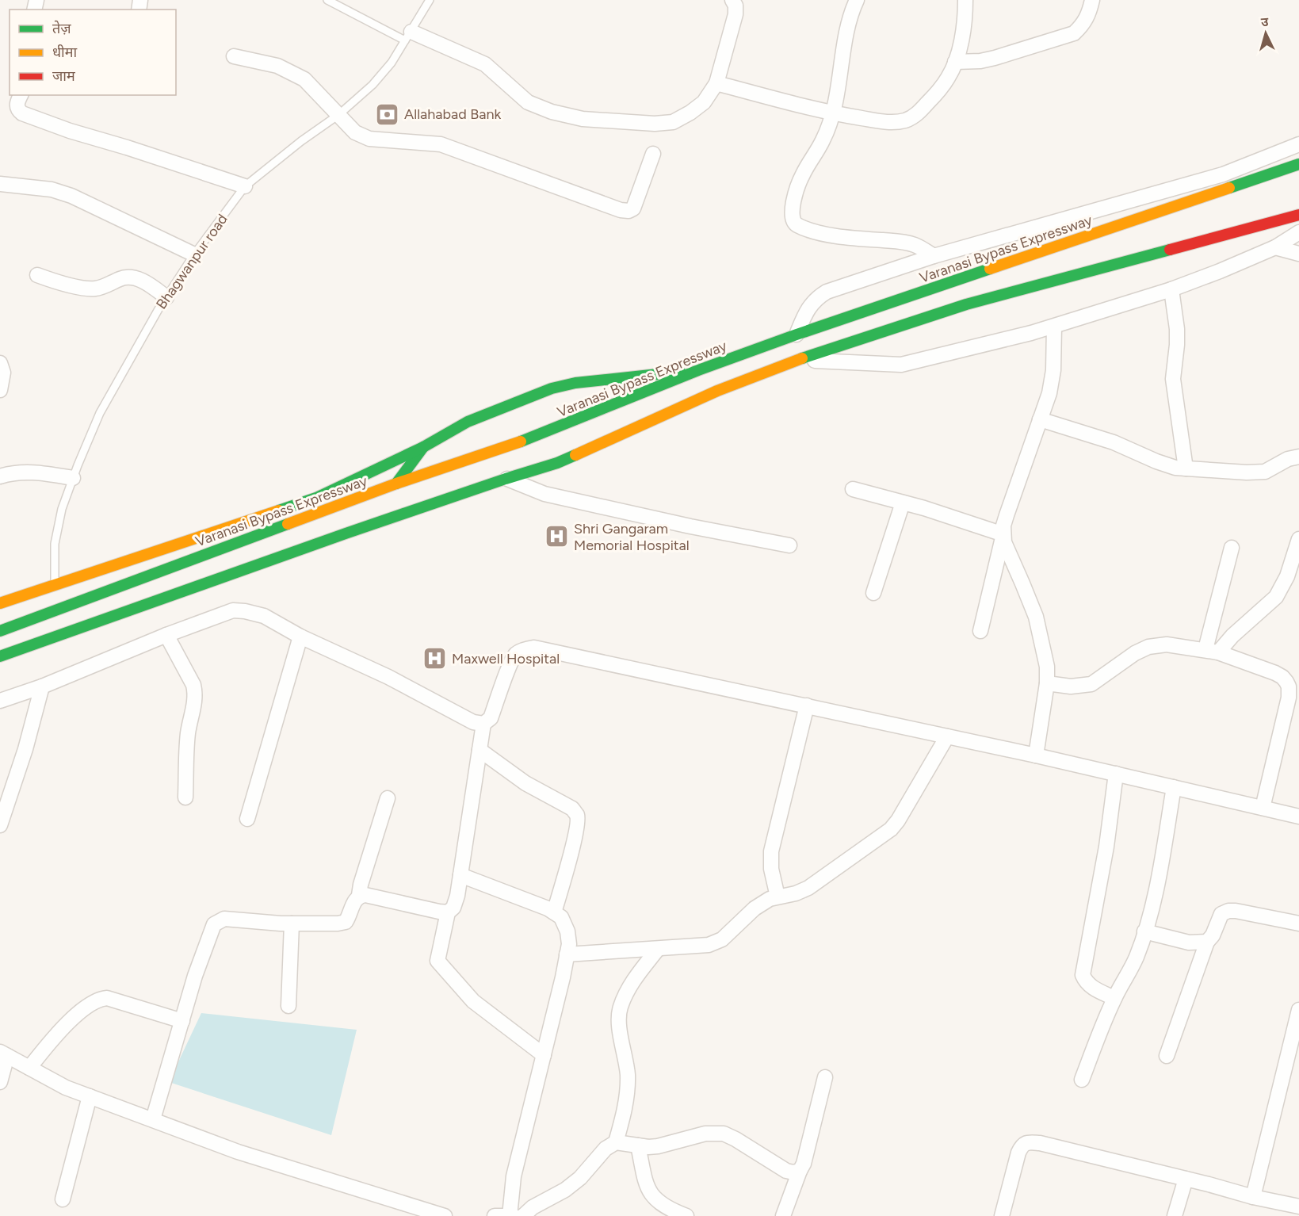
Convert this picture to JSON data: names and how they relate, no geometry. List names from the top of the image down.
{
  "streets": {
    "main road": ["Varanasi Bypass Expressway"],
    "lane": ["Bhagwanpur road"]
  },
  "places": {
    "bank": ["Allahabad Bank"],
    "hospital": ["Shri Gangaram Memorial Hospital", "Maxwell Hospital"]
  },
  "legend": ["तेज़", "धीमा", "जाम"],
  "north": "top"
}
